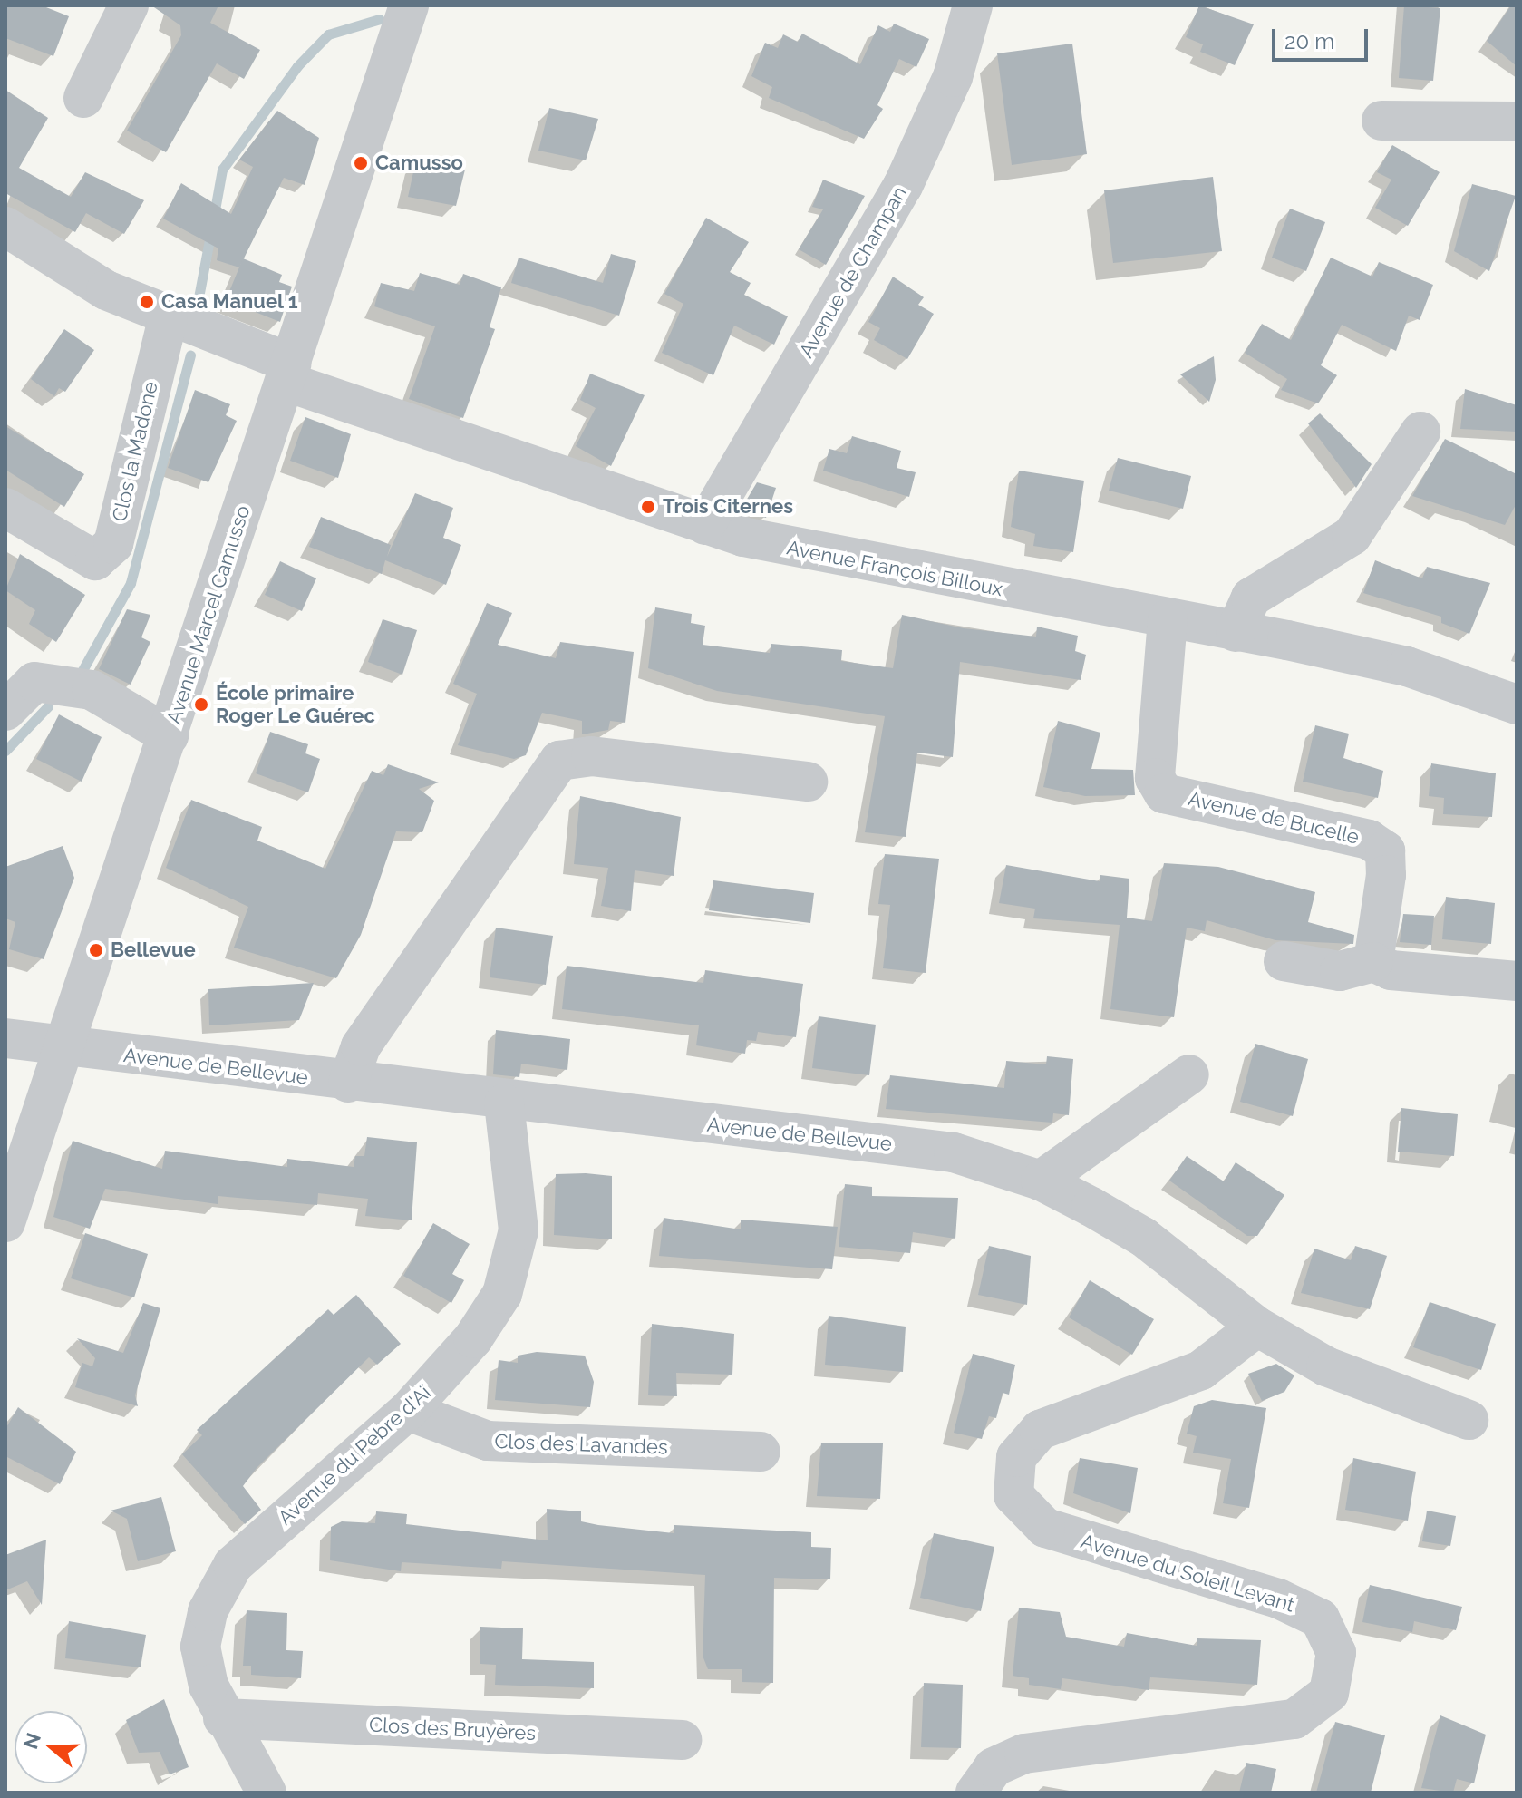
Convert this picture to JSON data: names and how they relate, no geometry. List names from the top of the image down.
{
  "streets": {
    "street": [
      "Avenue de Champan",
      "Clos la Madone",
      "Avenue François Billoux",
      "Avenue Marcel Camusso",
      "Avenue de Bucelle",
      "Avenue de Bellevue",
      "Clos des Lavandes",
      "Avenue du Pèbre d'Aï",
      "Avenue du Soleil Levant",
      "Clos des Bruyères"
    ]
  },
  "crossings": [
    ["Avenue de Champan", "Avenue François Billoux"],
    ["Avenue François Billoux", "Avenue Marcel Camusso"],
    ["Avenue François Billoux", "Avenue de Bucelle"],
    ["Avenue Marcel Camusso", "Avenue de Bellevue"],
    ["Avenue de Bellevue", "Avenue du Pèbre d'Aï"],
    ["Avenue de Bellevue", "Avenue du Soleil Levant"],
    ["Clos des Lavandes", "Avenue du Pèbre d'Aï"],
    ["Avenue du Pèbre d'Aï", "Clos des Bruyères"]
  ],
  "places": [
    "Camusso",
    "Casa Manuel 1",
    "Trois Citernes",
    "École primaire Roger Le Guérec",
    "Bellevue"
  ],
  "scale_bar": "20 m",
  "north": "left"
}
